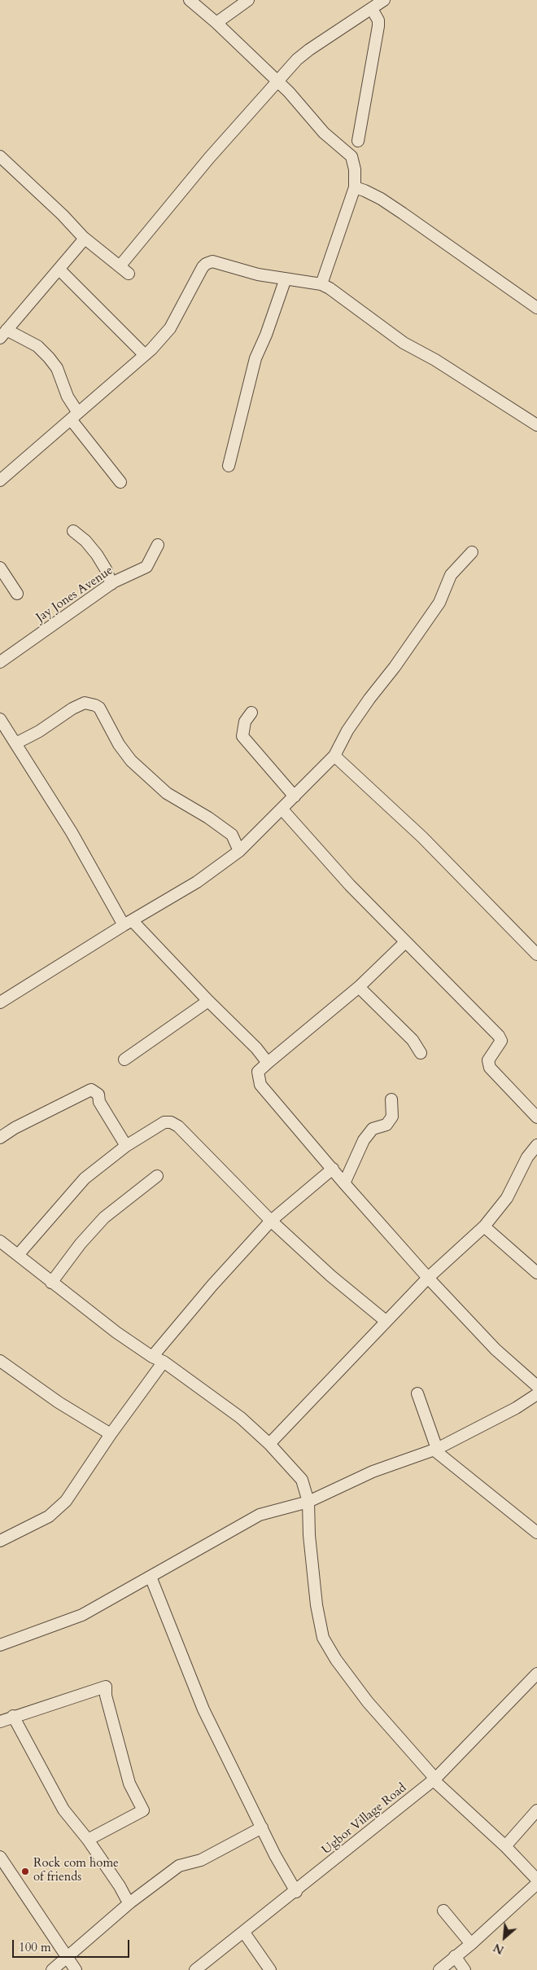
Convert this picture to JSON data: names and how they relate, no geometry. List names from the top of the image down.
{
  "streets": {
    "street": ["Jay Jones Avenue", "Ugbor Village Road"]
  },
  "places": ["Rock com home of friends"],
  "scale_bar": "100 m",
  "north": "bottom left"
}
